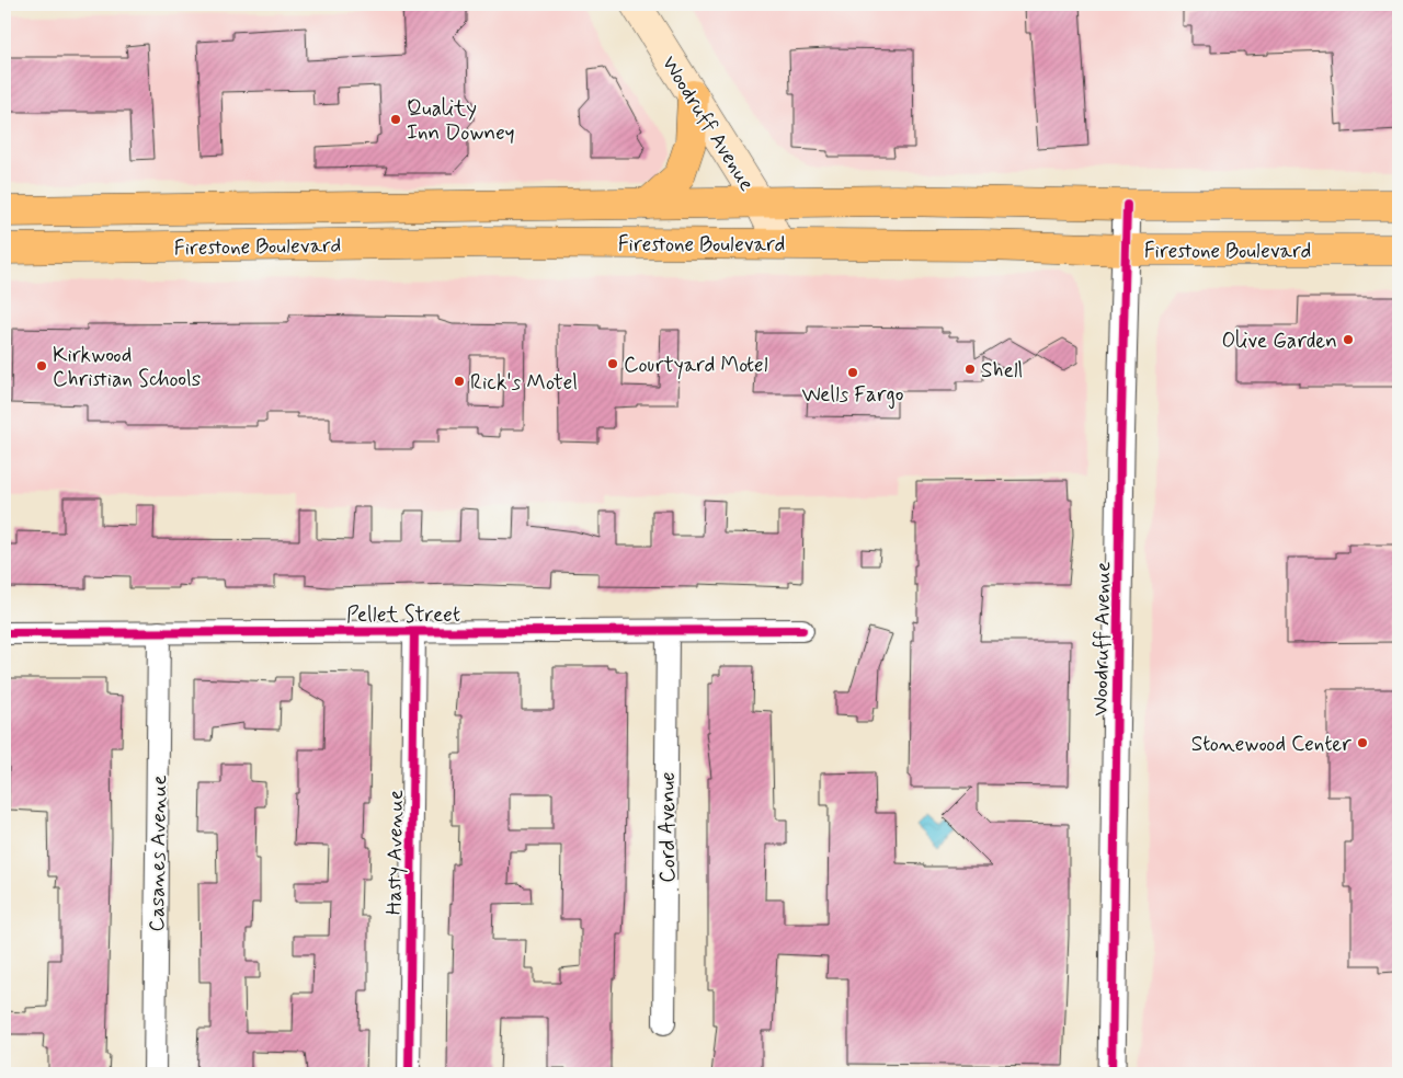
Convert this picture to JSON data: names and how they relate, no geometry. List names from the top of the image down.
{
  "streets": {
    "main road": ["Woodruff Avenue", "Firestone Boulevard"],
    "street": [
      "Pellet Street",
      "Cord Avenue",
      "Hasty Avenue",
      "Casanes Avenue"
    ]
  },
  "crossings": [
    ["Woodruff Avenue", "Firestone Boulevard"],
    ["Pellet Street", "Cord Avenue"],
    ["Pellet Street", "Hasty Avenue"],
    ["Pellet Street", "Casanes Avenue"]
  ],
  "places": [
    "Quality Inn Downey",
    "Olive Garden",
    "Courtyard Motel",
    "Kirkwood Christian Schools",
    "Shell",
    "Wells Fargo",
    "Rick's Motel",
    "Stonewood Center"
  ]
}
